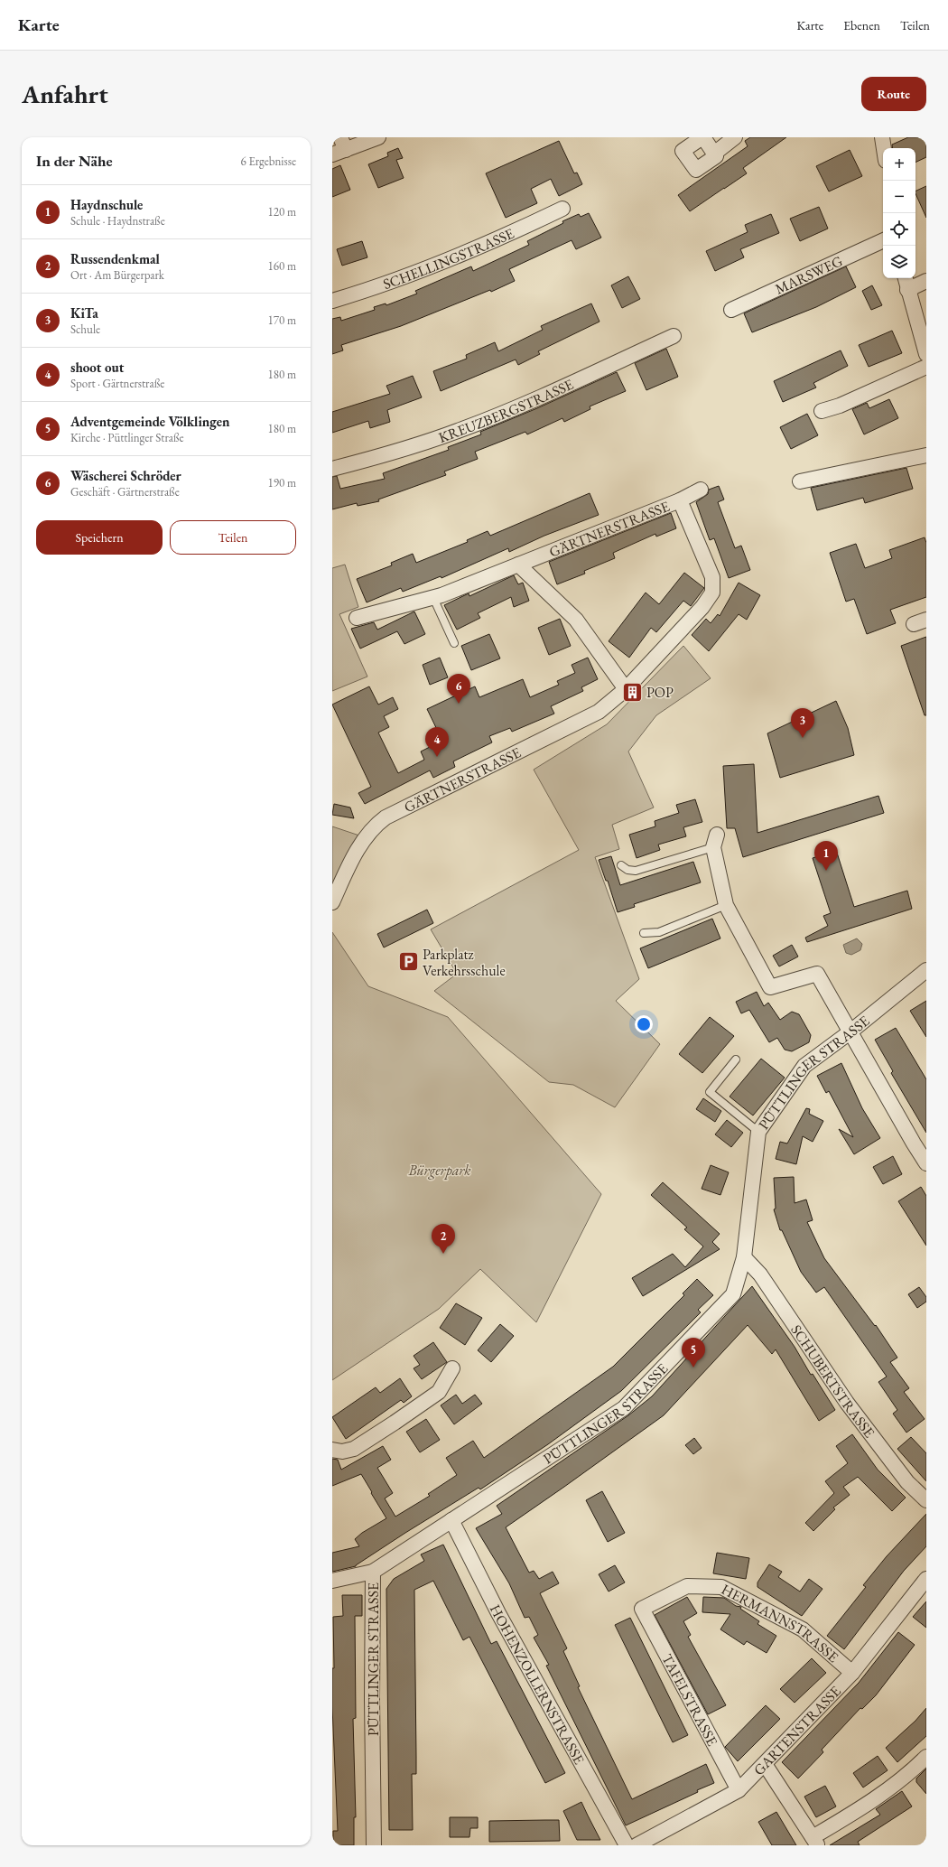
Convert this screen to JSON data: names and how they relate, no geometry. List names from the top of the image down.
{
  "streets": {
    "street": [
      "SCHELLINGSTRASSE",
      "MARSWEG",
      "KREUZBERGSTRASSE",
      "GÄRTNERSTRASSE",
      "PÜTTLINGER STRASSE",
      "SCHUBERTSTRASSE",
      "HERMANNSTRASSE",
      "HOHENZOLLERNSTRASSE",
      "TAFELSTRASSE",
      "GARTENSTRASSE"
    ]
  },
  "crossings": [
    ["PÜTTLINGER STRASSE", "SCHUBERTSTRASSE"],
    ["PÜTTLINGER STRASSE", "HOHENZOLLERNSTRASSE"],
    ["HERMANNSTRASSE", "TAFELSTRASSE"],
    ["HERMANNSTRASSE", "GARTENSTRASSE"],
    ["TAFELSTRASSE", "GARTENSTRASSE"]
  ],
  "parks": ["Bürgerpark"],
  "places": {
    "building": ["POP"],
    "parking": ["Parkplatz Verkehrsschule"]
  },
  "page": {
    "header": "Karte",
    "nav": ["Karte", "Ebenen", "Teilen"],
    "buttons": [
      "Route",
      ["Speichern", "Teilen"]
    ],
    "title": "Anfahrt",
    "heading": ["In der Nähe", "6 Ergebnisse"],
    "map_buttons": ["+", "−"],
    "list": [
      {
        "mark": "1",
        "name": "Haydnschule",
        "note": "Schule · Haydnstraße",
        "value": "120 m"
      },
      {
        "mark": "2",
        "name": "Russendenkmal",
        "note": "Ort · Am Bürgerpark",
        "value": "160 m"
      },
      {
        "mark": "3",
        "name": "KiTa",
        "note": "Schule",
        "value": "170 m"
      },
      {
        "mark": "4",
        "name": "shoot out",
        "note": "Sport · Gärtnerstraße",
        "value": "180 m"
      },
      {
        "mark": "5",
        "name": "Adventgemeinde Völklingen",
        "note": "Kirche · Püttlinger Straße",
        "value": "180 m"
      },
      {
        "mark": "6",
        "name": "Wäscherei Schröder",
        "note": "Geschäft · Gärtnerstraße",
        "value": "190 m"
      }
    ],
    "pins": [
      "6",
      "3",
      "4",
      "1",
      "2",
      "5"
    ]
  }
}
